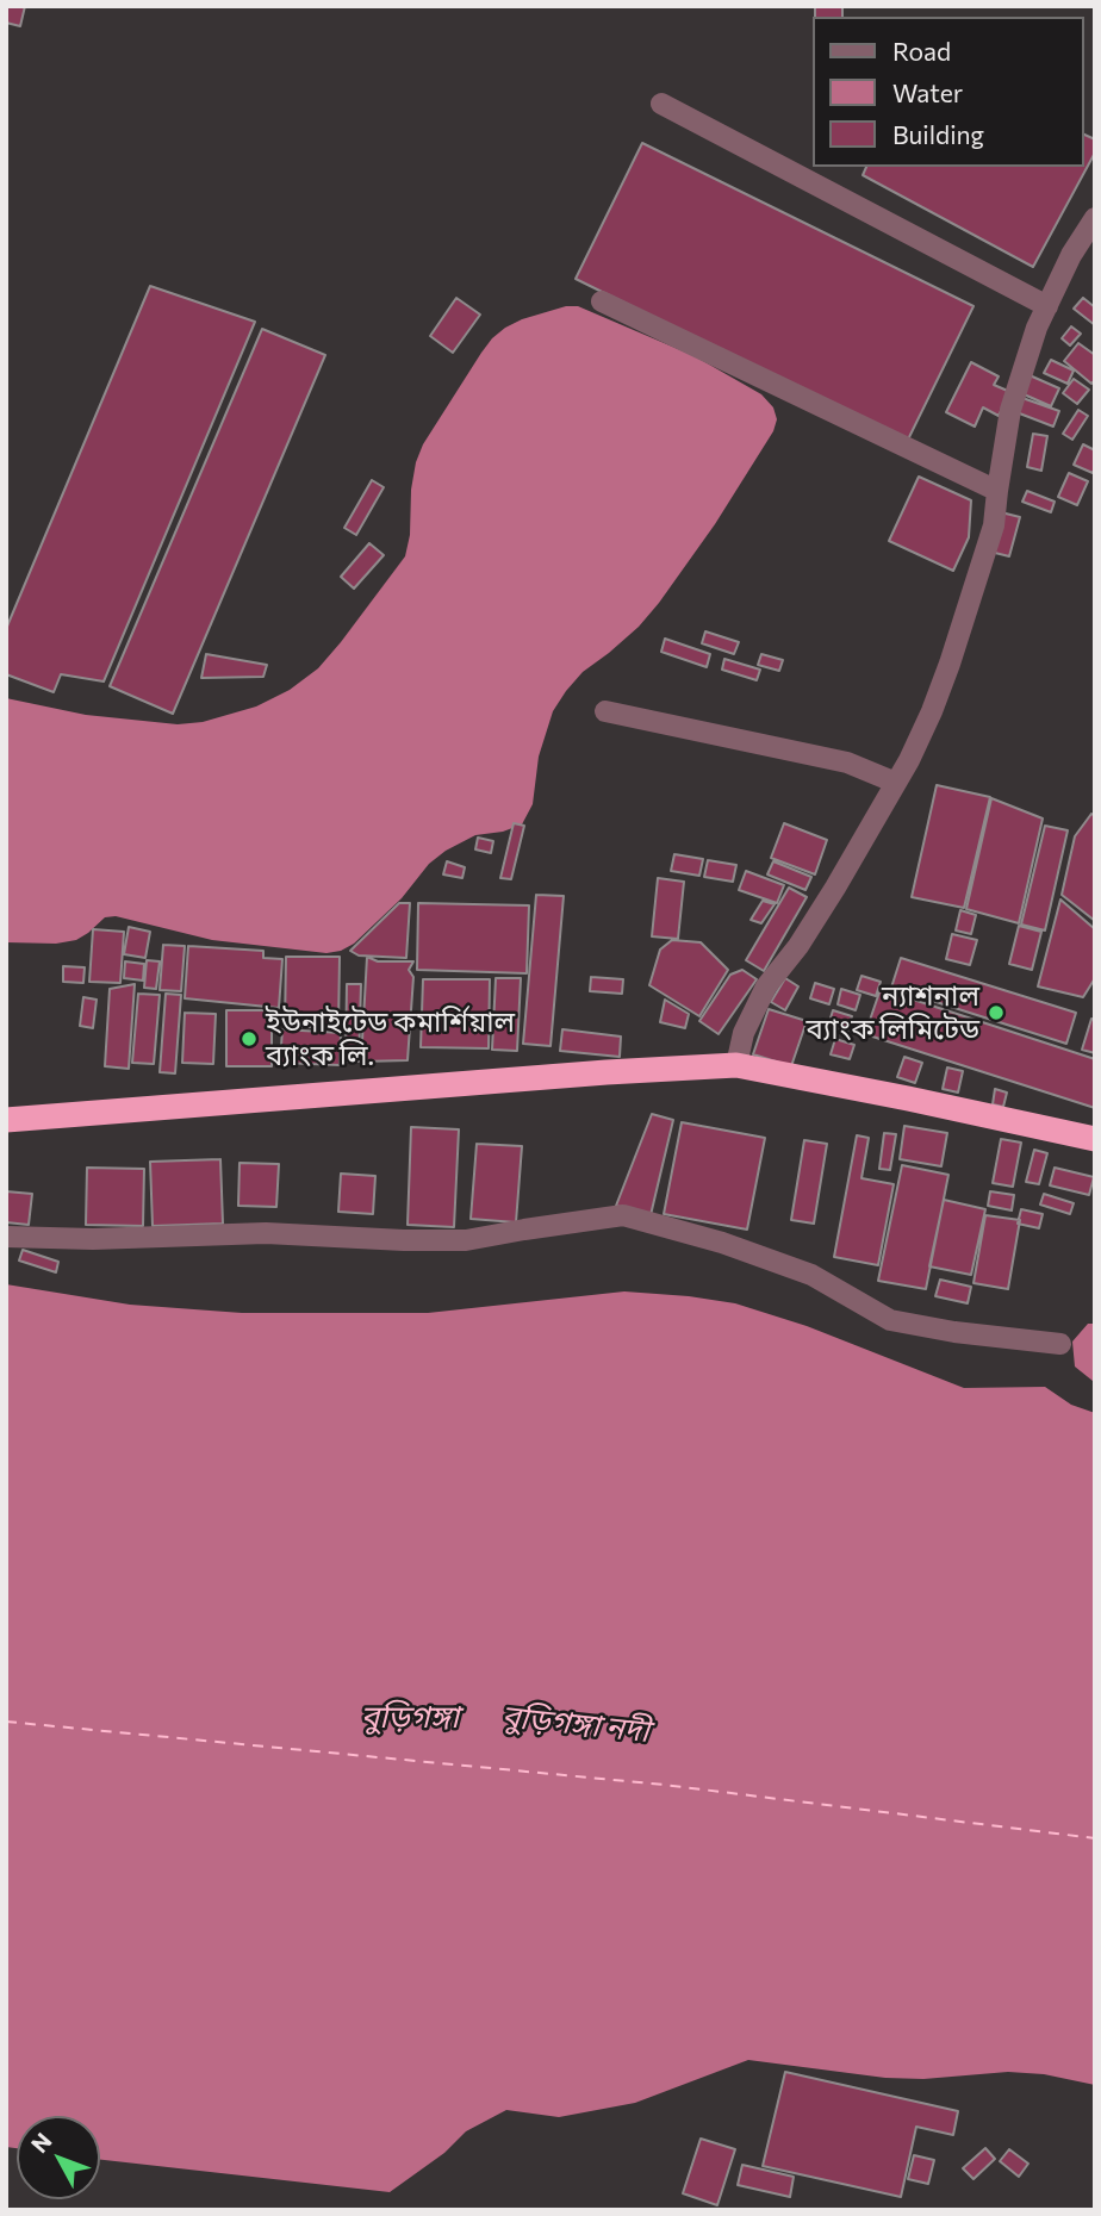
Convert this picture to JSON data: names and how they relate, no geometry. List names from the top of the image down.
{
  "water": ["বুড়িগঙ্গা", "বুড়িগঙ্গা নদী"],
  "places": ["ন্যাশনাল ব্যাংক লিমিটেড", "ইউনাইটেড কমার্শিয়াল ব্যাংক লি."],
  "legend": ["Road", "Water", "Building"],
  "north": "top left"
}
